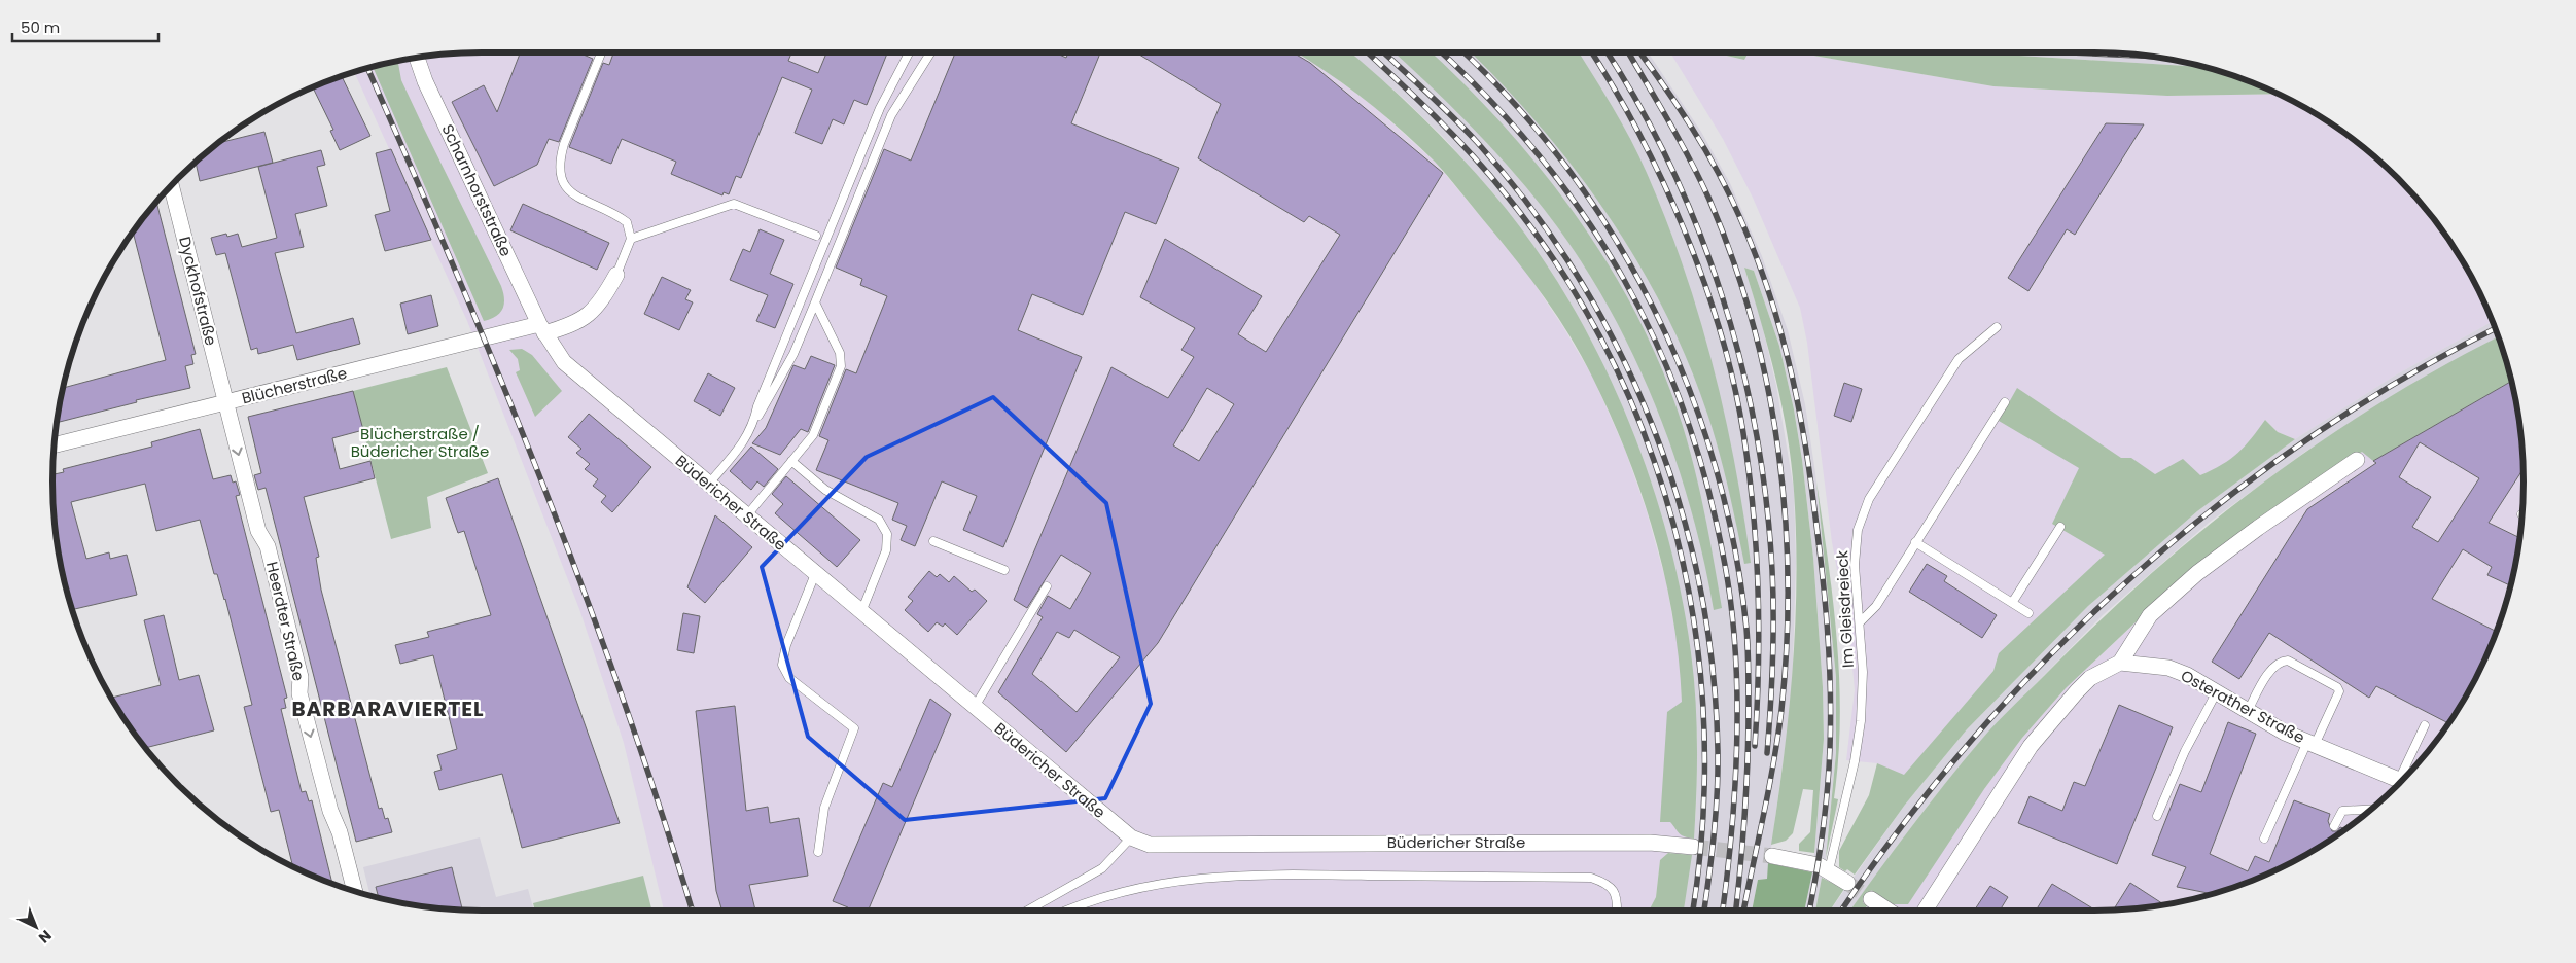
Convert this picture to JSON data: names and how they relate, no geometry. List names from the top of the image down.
{
  "streets": {
    "street": [
      "Scharnhorststraße",
      "Dyckhofstraße",
      "Blücherstraße",
      "Büdericher Straße",
      "Heerdter Straße",
      "Osterather Straße"
    ],
    "lane": ["Im Gleisdreieck"]
  },
  "crossings": [
    ["Scharnhorststraße", "Blücherstraße"],
    ["Scharnhorststraße", "Büdericher Straße"],
    ["Dyckhofstraße", "Blücherstraße"],
    ["Dyckhofstraße", "Heerdter Straße"],
    ["Blücherstraße", "Büdericher Straße"],
    ["Blücherstraße", "Heerdter Straße"]
  ],
  "one_way": ["Heerdter Straße"],
  "districts": ["BARBARAVIERTEL"],
  "parks": ["Blücherstraße / Büdericher Straße"],
  "scale_bar": "50 m",
  "north": "bottom right"
}
